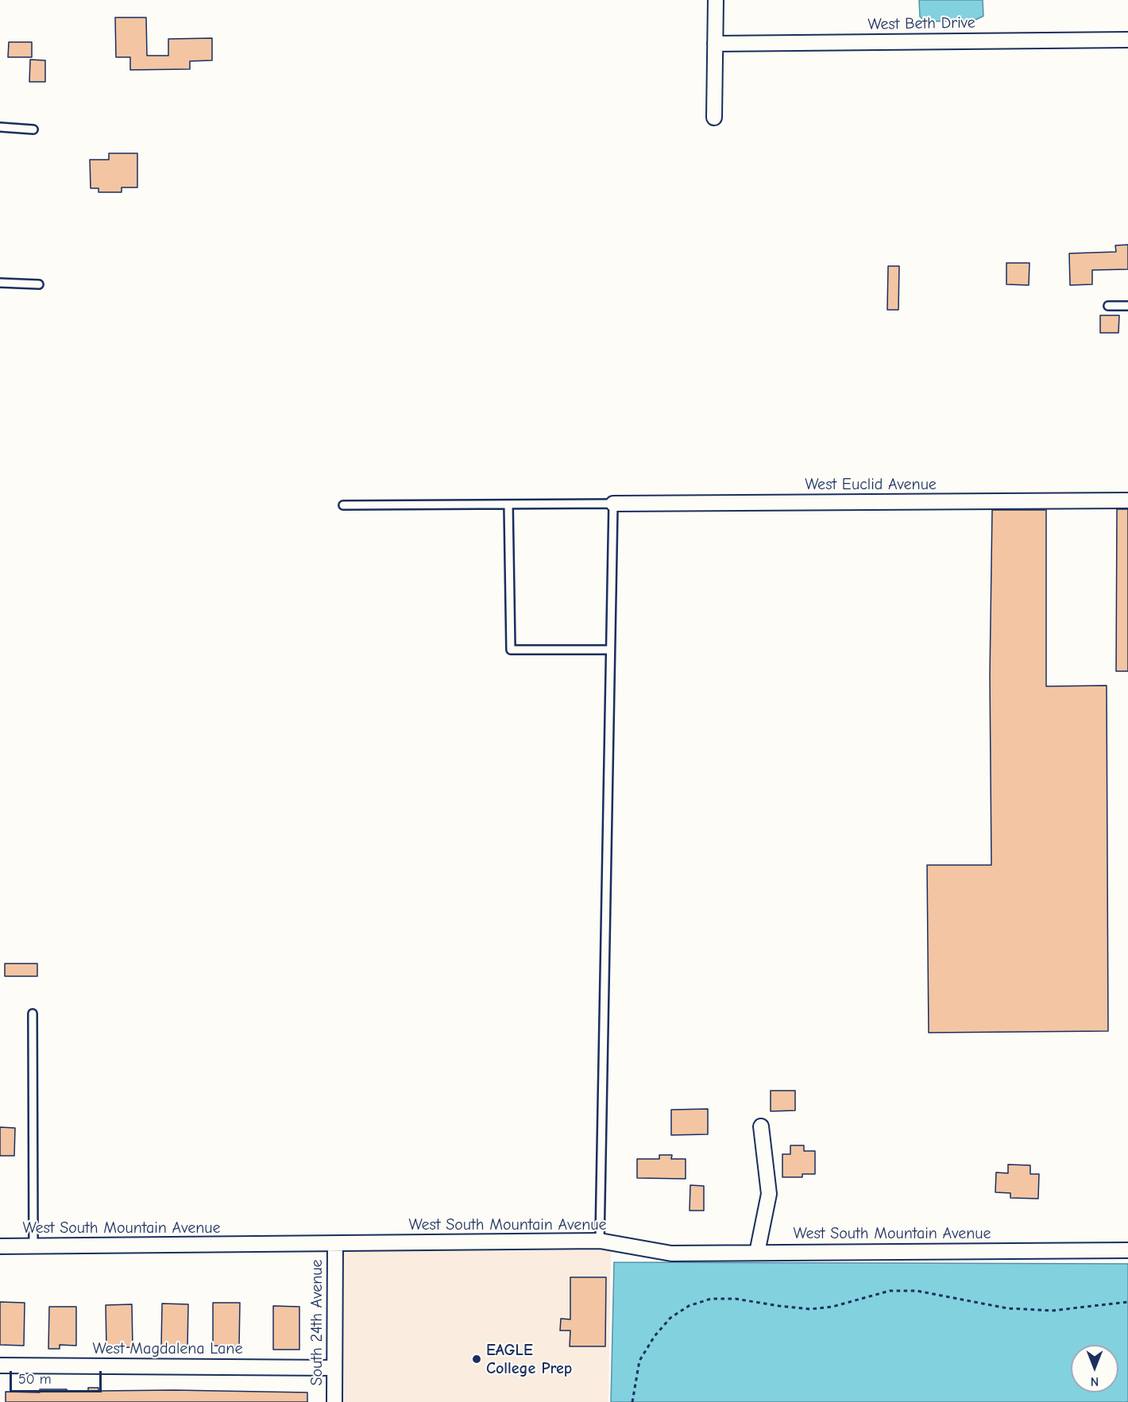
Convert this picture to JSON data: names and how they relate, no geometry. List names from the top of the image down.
{
  "streets": {
    "street": [
      "West Beth Drive",
      "West Euclid Avenue",
      "West South Mountain Avenue",
      "South 24th Avenue",
      "West Magdalena Lane"
    ]
  },
  "crossings": [
    ["West South Mountain Avenue", "South 24th Avenue"],
    ["South 24th Avenue", "West Magdalena Lane"]
  ],
  "places": ["EAGLE College Prep"],
  "scale_bar": "50 m",
  "north": "bottom"
}
